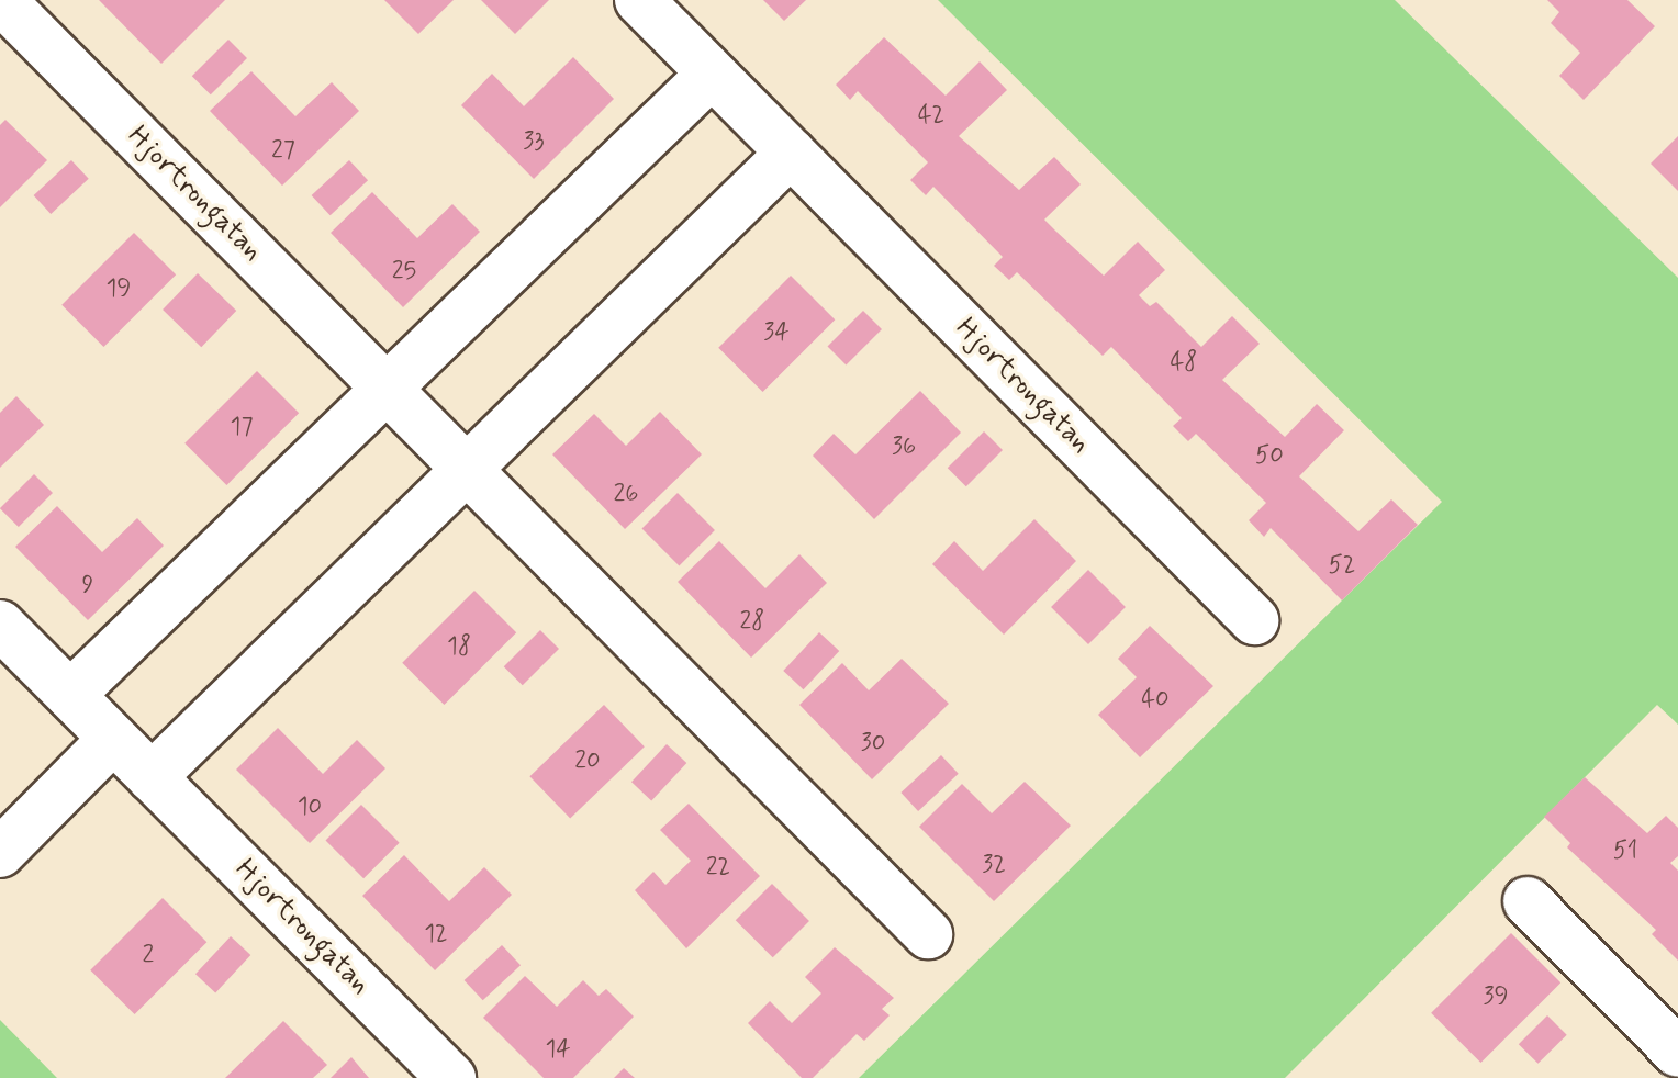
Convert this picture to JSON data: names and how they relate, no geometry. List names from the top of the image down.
{
  "streets": {
    "street": ["Hjortrongatan"]
  },
  "house_numbers": [
    "42",
    "33",
    "27",
    "25",
    "19",
    "34",
    "48",
    "17",
    "36",
    "50",
    "26",
    "52",
    "9",
    "28",
    "18",
    "40",
    "30",
    "20",
    "10",
    "51",
    "32",
    "22",
    "12",
    "2",
    "39",
    "14"
  ]
}
